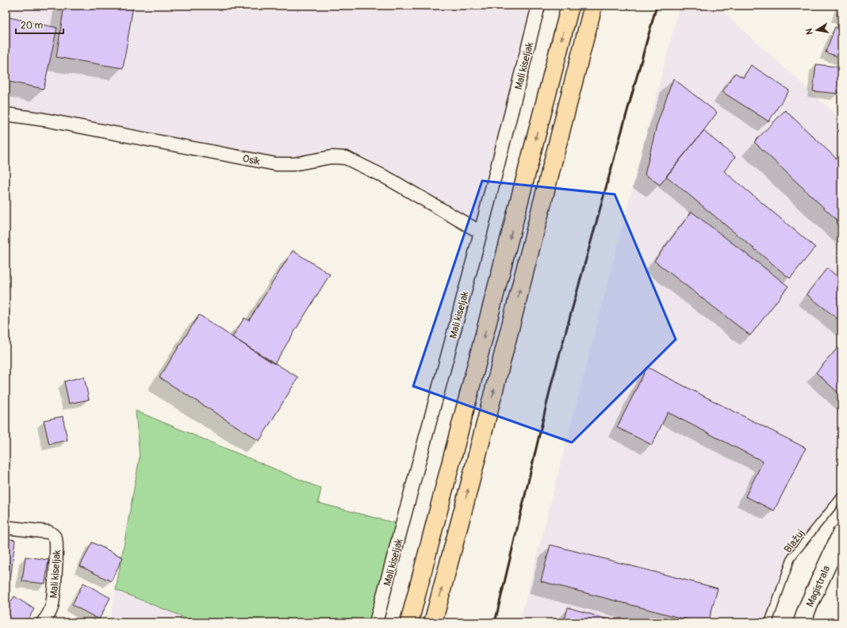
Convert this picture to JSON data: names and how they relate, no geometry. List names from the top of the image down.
{
  "streets": {
    "main road": ["Magistrala"],
    "street": ["Mali kiseljak", "Osik"],
    "lane": ["Blažuj"]
  },
  "crossings": [
    ["Mali kiseljak", "Osik"]
  ],
  "scale_bar": "20 m",
  "north": "left"
}
